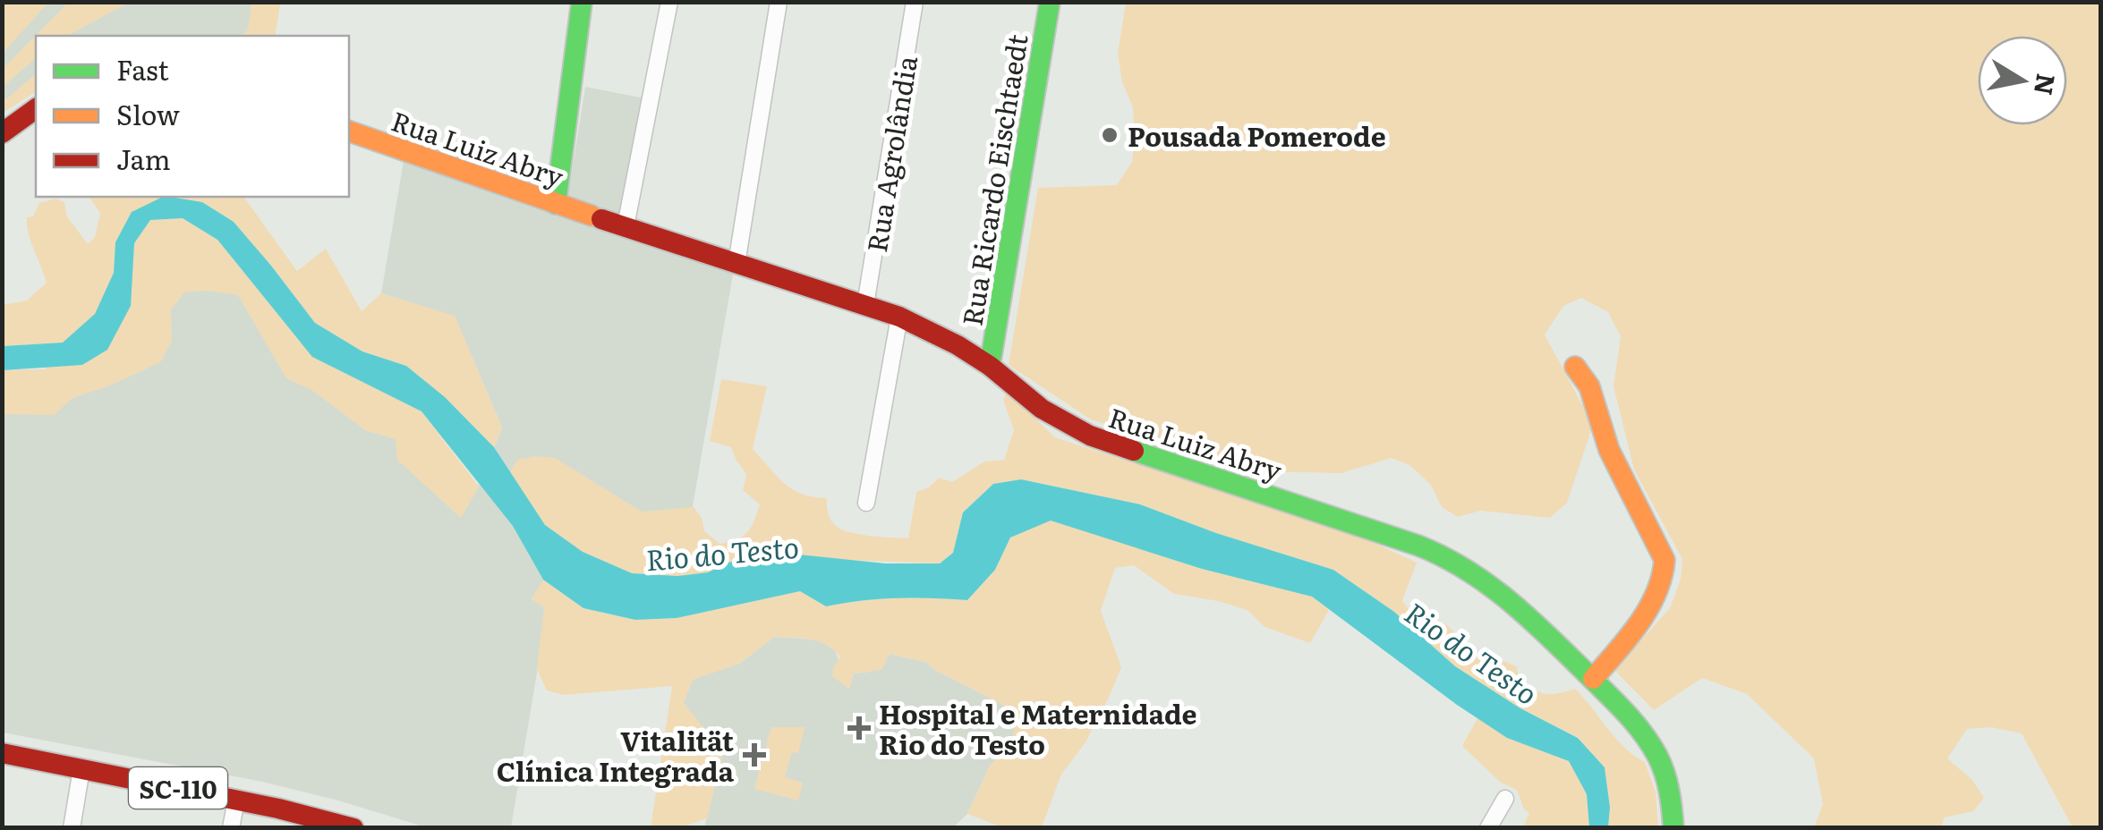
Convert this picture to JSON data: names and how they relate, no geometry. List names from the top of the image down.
{
  "streets": {
    "street": [
      "Rua Luiz Abry",
      "Rua Agrolândia",
      "Rua Ricardo Eischtaedt",
      "SC-110"
    ]
  },
  "crossings": [
    ["Rua Luiz Abry", "Rua Agrolândia"],
    ["Rua Luiz Abry", "Rua Ricardo Eischtaedt"]
  ],
  "water": ["Rio do Testo"],
  "places": {
    "other": ["Pousada Pomerode"],
    "health": ["Hospital e Maternidade Rio do Testo", "Vitalität Clínica Integrada"]
  },
  "legend": ["Fast", "Slow", "Jam"],
  "north": "right"
}
